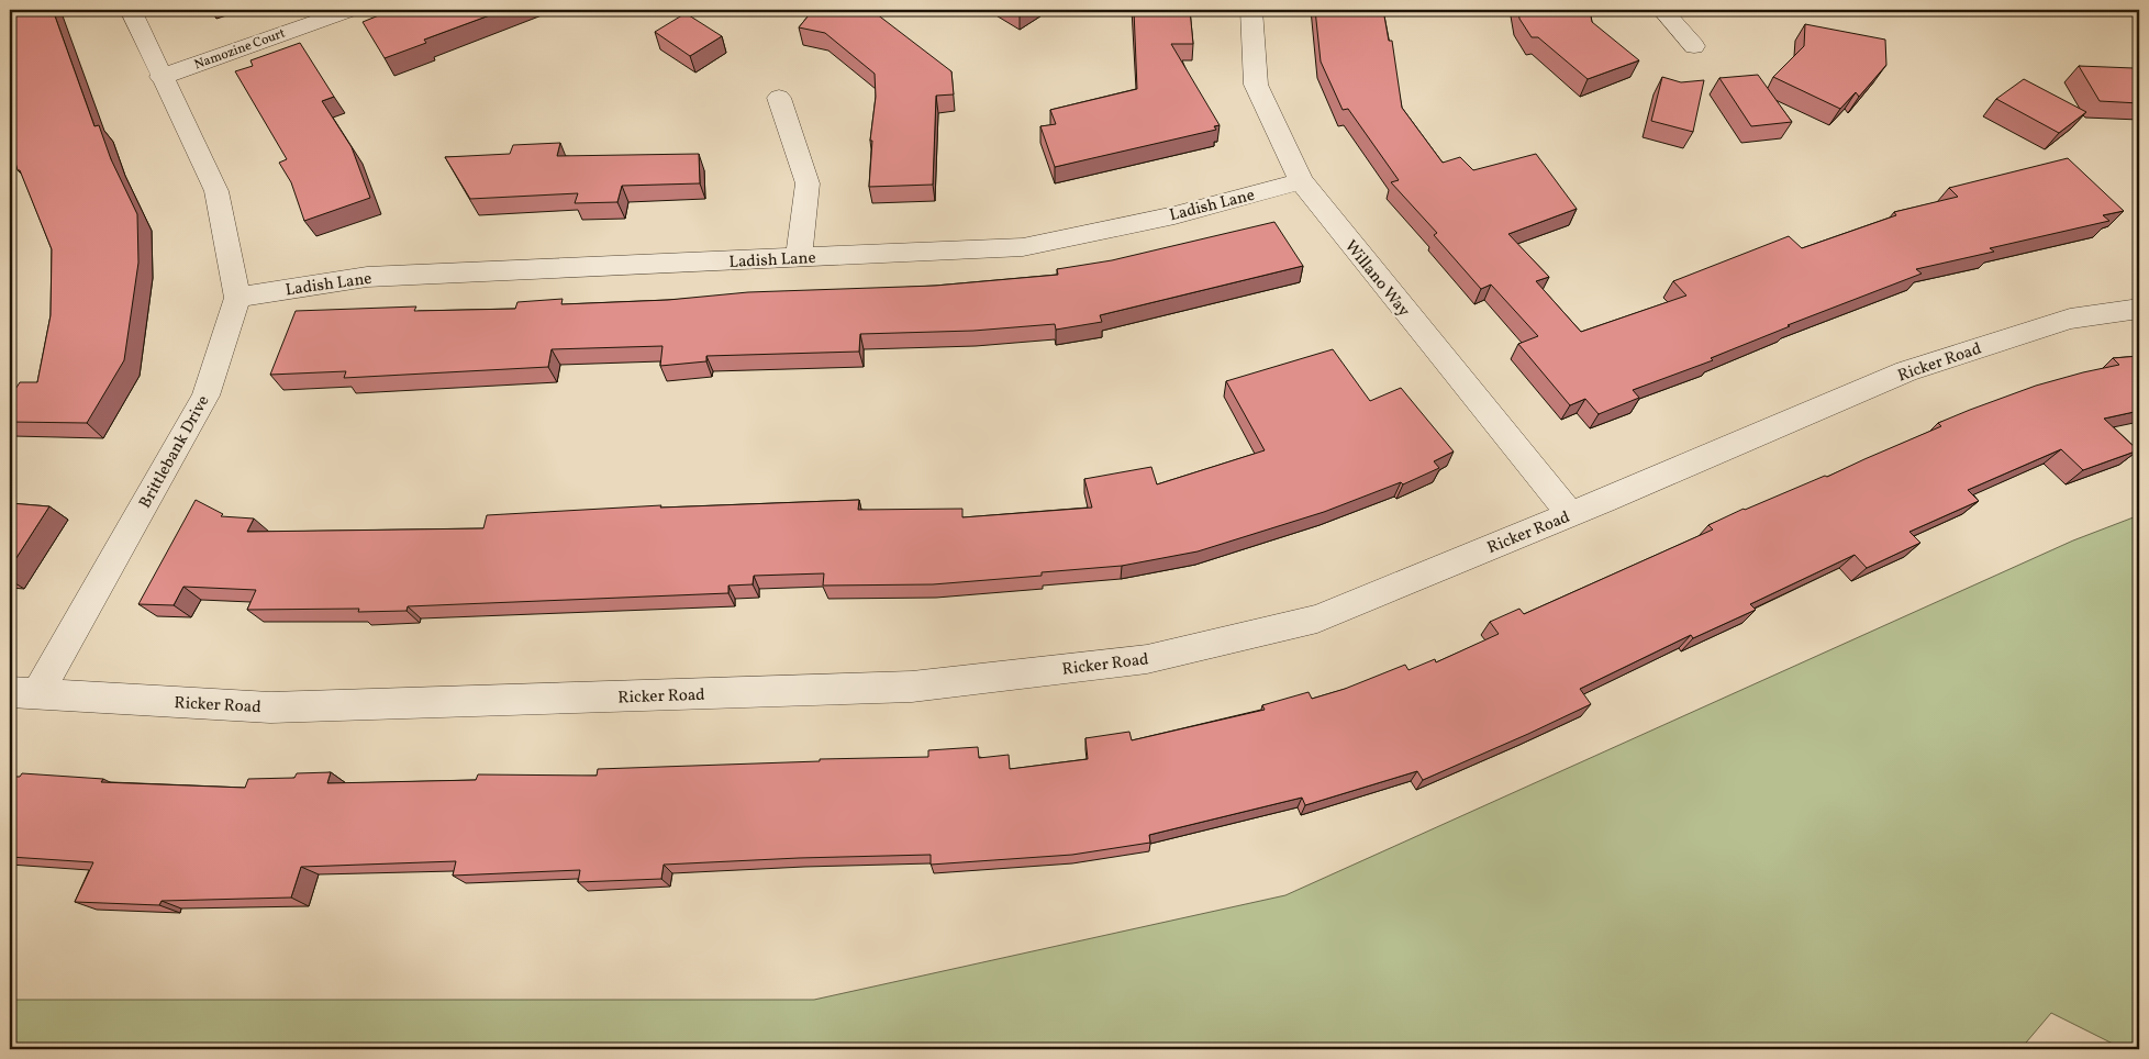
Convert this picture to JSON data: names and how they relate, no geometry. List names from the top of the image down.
{
  "streets": {
    "street": [
      "Namozine Court",
      "Ladish Lane",
      "Willano Way",
      "Ricker Road",
      "Brittlebank Drive"
    ]
  },
  "crossings": [
    ["Namozine Court", "Brittlebank Drive"],
    ["Ladish Lane", "Willano Way"],
    ["Ladish Lane", "Brittlebank Drive"],
    ["Willano Way", "Ricker Road"],
    ["Ricker Road", "Brittlebank Drive"]
  ]
}
